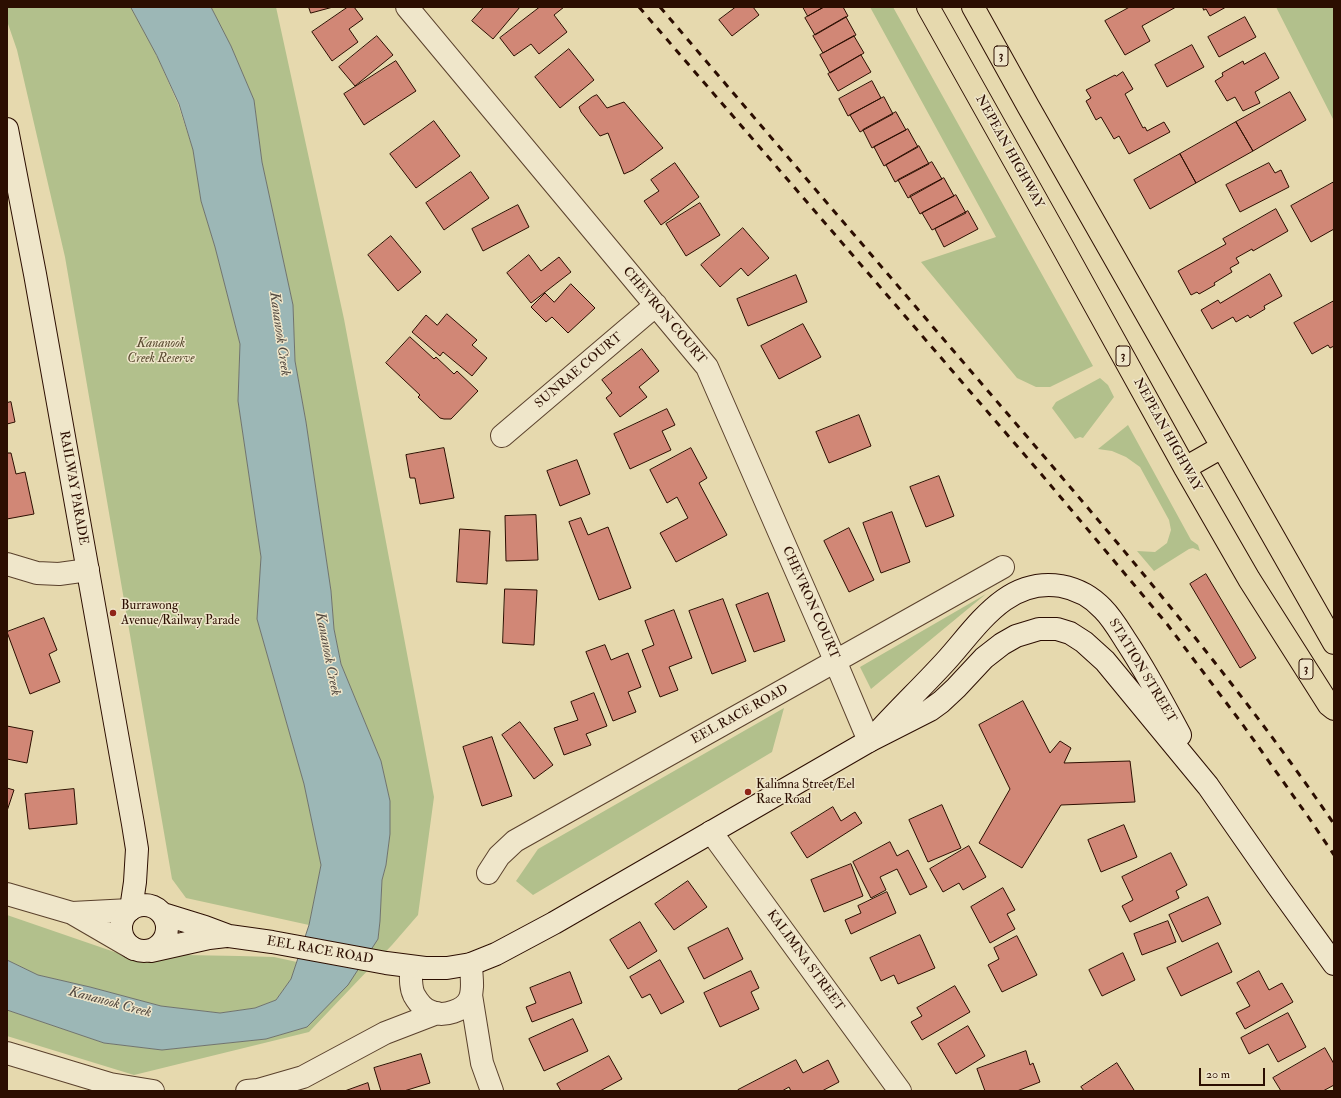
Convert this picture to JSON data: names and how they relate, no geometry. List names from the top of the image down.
{
  "streets": {
    "highway": ["3", "NEPEAN HIGHWAY"],
    "street": [
      "CHEVRON COURT",
      "SUNRAE COURT",
      "RAILWAY PARADE",
      "STATION STREET",
      "EEL RACE ROAD",
      "KALIMNA STREET"
    ]
  },
  "crossings": [
    ["CHEVRON COURT", "SUNRAE COURT"],
    ["CHEVRON COURT", "EEL RACE ROAD"],
    ["RAILWAY PARADE", "EEL RACE ROAD"],
    ["STATION STREET", "EEL RACE ROAD"],
    ["EEL RACE ROAD", "KALIMNA STREET"]
  ],
  "water": ["Kananook Creek"],
  "parks": ["Kananook Creek Reserve"],
  "places": ["Burrawong Avenue/Railway Parade", "Kalimna Street/Eel Race Road"],
  "scale_bar": "20 m"
}
